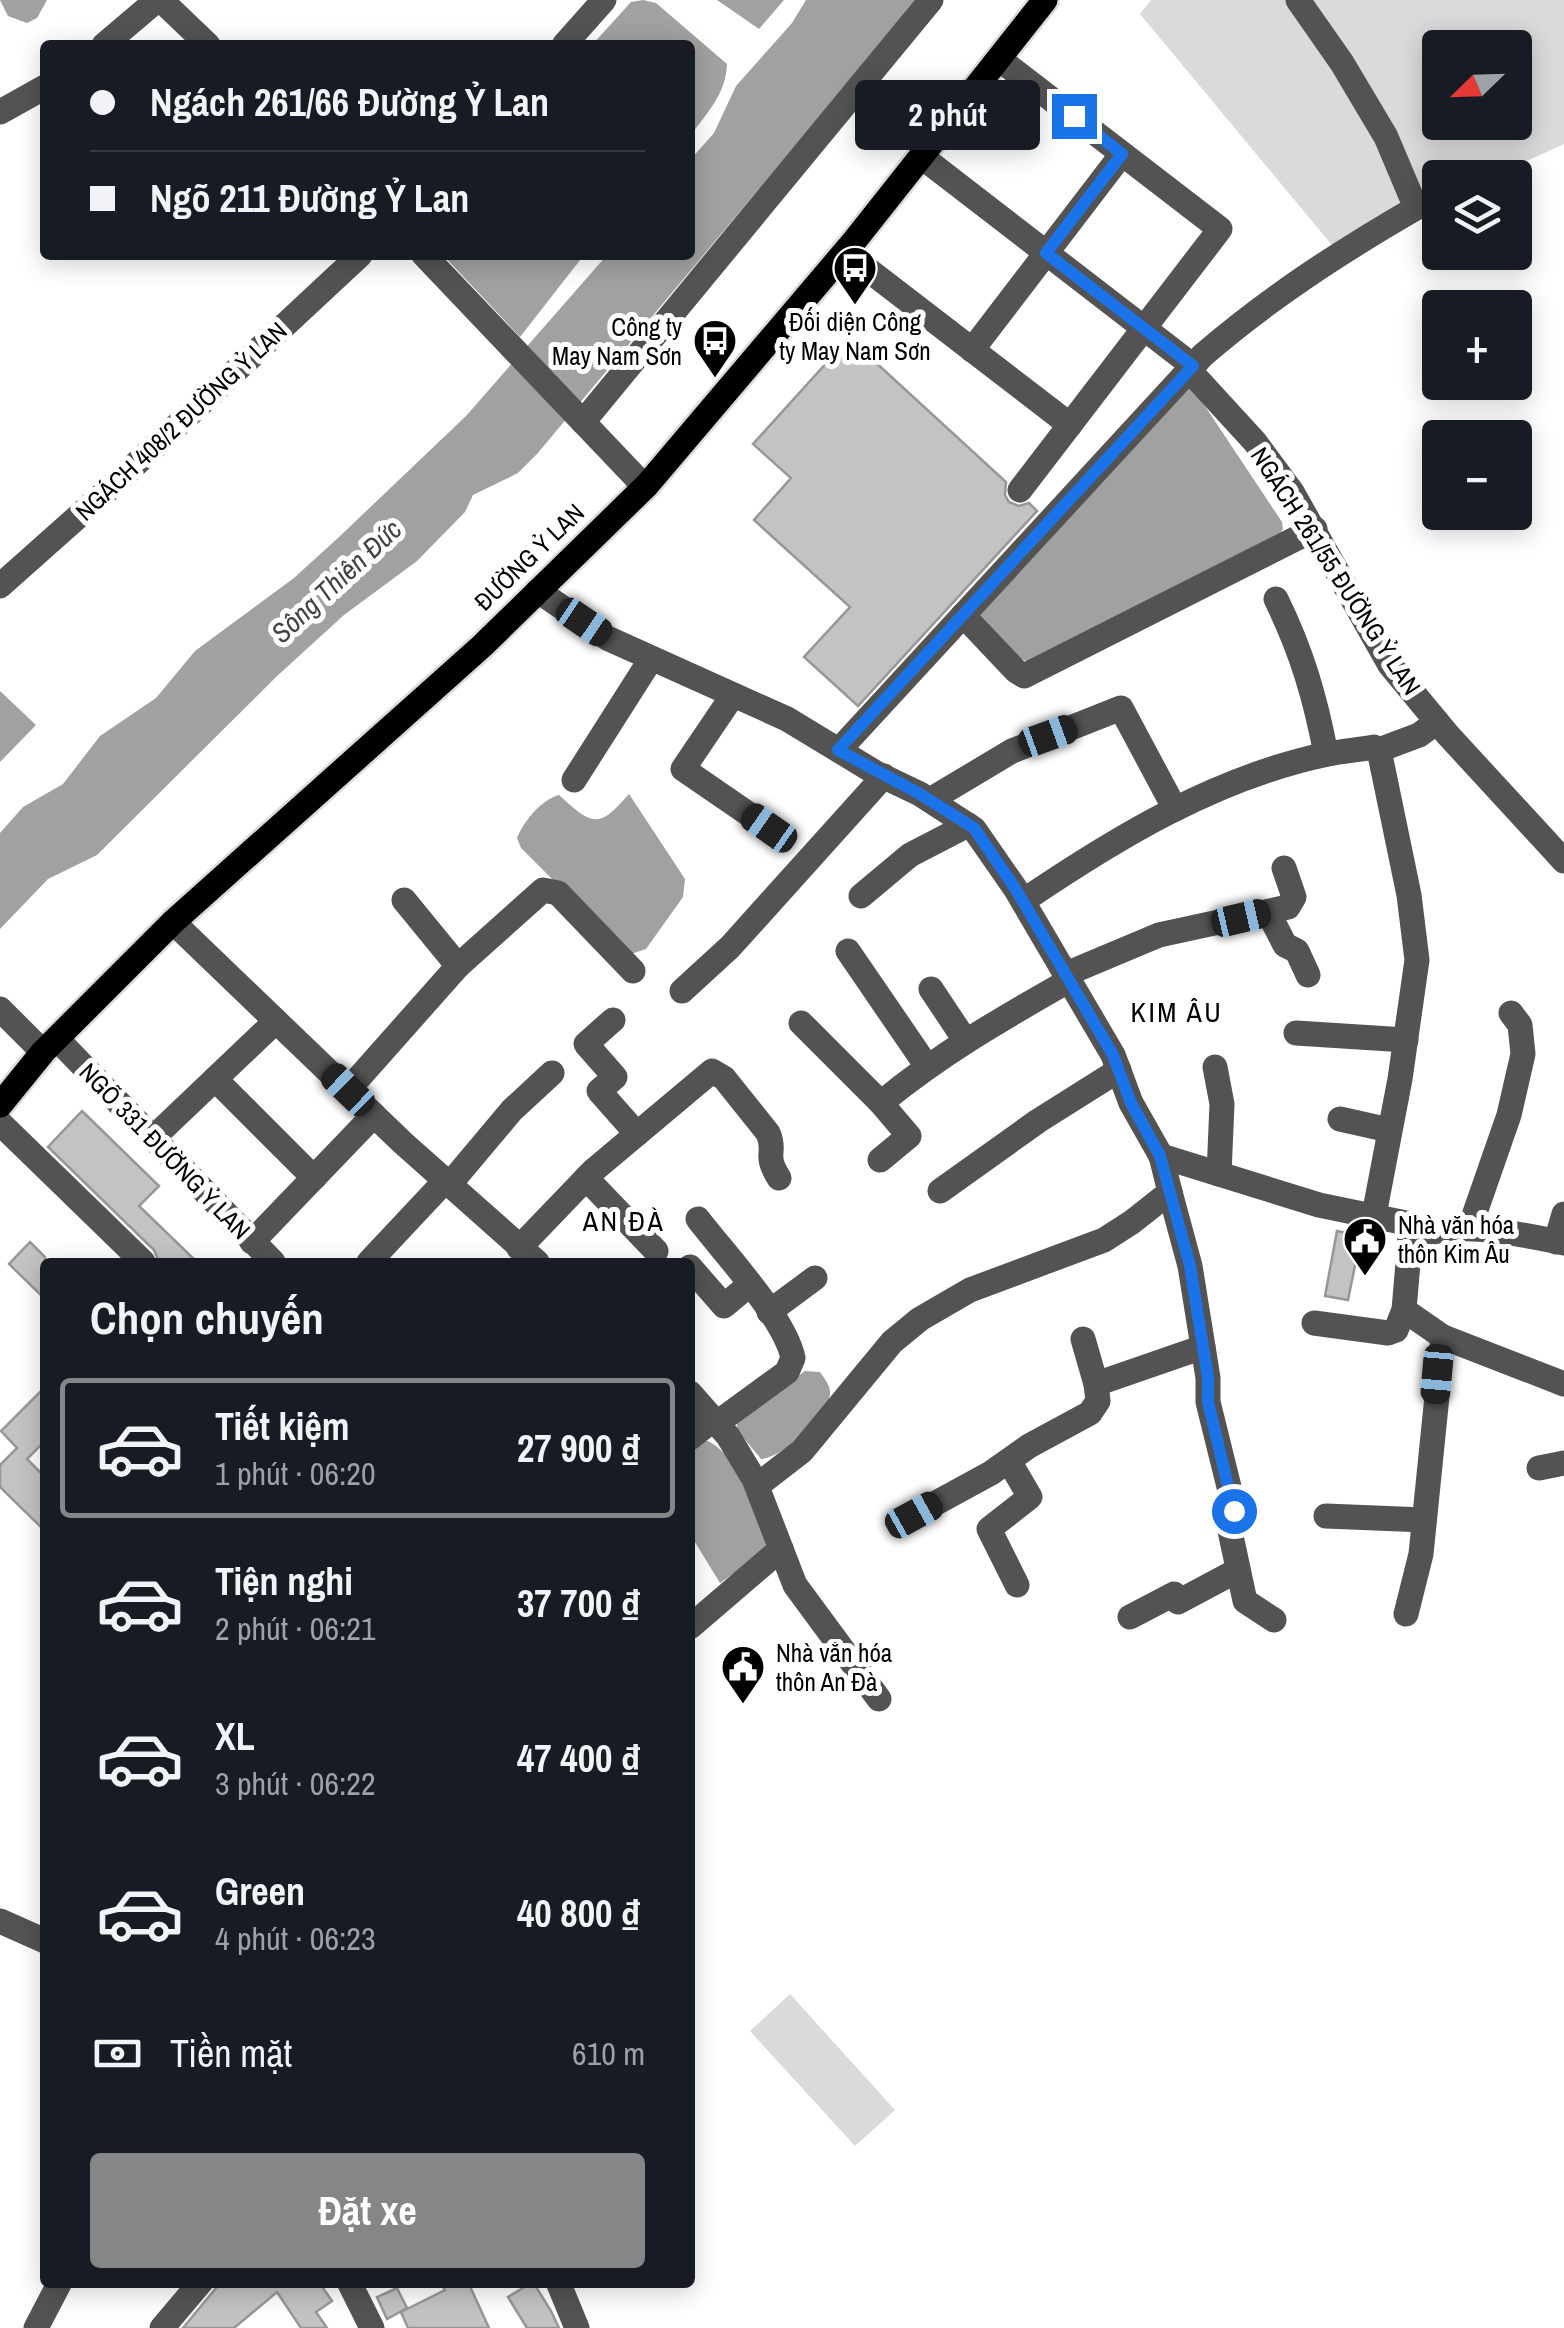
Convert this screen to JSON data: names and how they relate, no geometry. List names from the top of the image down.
{
  "streets": {
    "main road": ["ĐƯỜNG Ỷ LAN"],
    "street": ["NGÁCH 408/2 ĐƯỜNG Ỷ LAN", "NGÁCH 261/55 ĐƯỜNG Ỷ LAN", "NGÕ 331 ĐƯỜNG Ỷ LAN"]
  },
  "crossings": [
    ["ĐƯỜNG Ỷ LAN", "NGÁCH 261/55 ĐƯỜNG Ỷ LAN"],
    ["ĐƯỜNG Ỷ LAN", "NGÕ 331 ĐƯỜNG Ỷ LAN"]
  ],
  "districts": ["KIM ÂU", "AN ĐÀ"],
  "water": ["Sông Thiên Đức"],
  "places": {
    "bus stop": ["Đối diện Công ty May Nam Sơn", "Công ty May Nam Sơn"],
    "public building": ["Nhà văn hóa thôn Kim Âu", "Nhà văn hóa thôn An Đà"]
  },
  "north": "bottom left",
  "page": {
    "map_buttons": ["+", "−"],
    "banner": ["Ngách 261/66 Đường Ỷ Lan", "Ngõ 211 Đường Ỷ Lan"],
    "bubble": "2 phút",
    "heading": "Chọn chuyến",
    "list": [
      {
        "name": "Tiết kiệm",
        "note": "1 phút · 06:20",
        "value": "27 900 ₫"
      },
      {
        "name": "Tiện nghi",
        "note": "2 phút · 06:21",
        "value": "37 700 ₫"
      },
      {
        "name": "XL",
        "note": "3 phút · 06:22",
        "value": "47 400 ₫"
      },
      {
        "name": "Green",
        "note": "4 phút · 06:23",
        "value": "40 800 ₫"
      }
    ],
    "pay": ["Tiền mặt", "610 m"],
    "buttons": "Đặt xe"
  }
}
